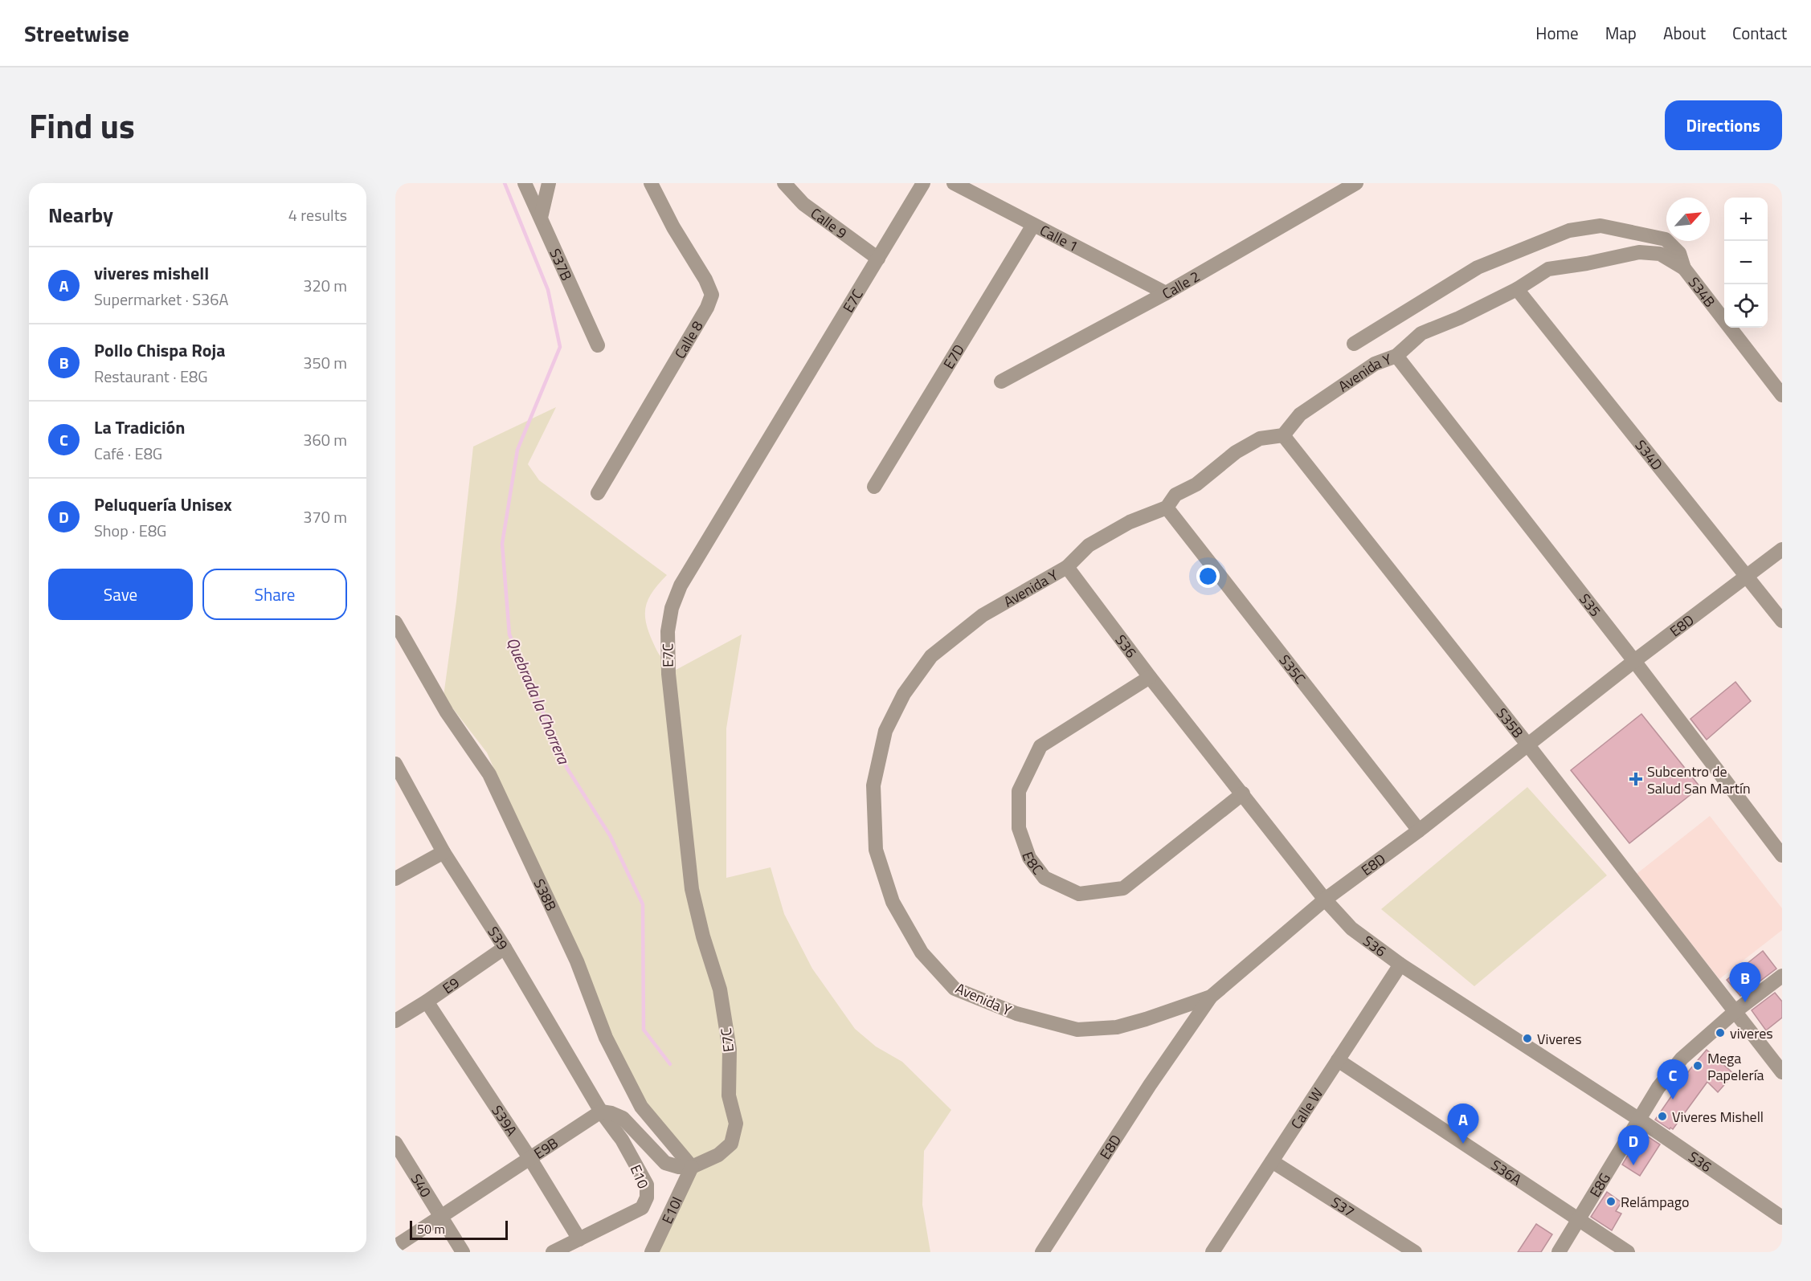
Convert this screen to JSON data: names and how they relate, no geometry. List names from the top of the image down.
{
  "streets": {
    "street": [
      "Calle 9",
      "Calle 1",
      "S37B",
      "Calle 2",
      "S34B",
      "E7C",
      "Calle 8",
      "E7D",
      "Avenida Y",
      "S34D",
      "S35",
      "E8D",
      "S36",
      "S35C",
      "S35B",
      "E8C",
      "S38B",
      "S39",
      "E9",
      "Calle W",
      "S39A",
      "E9B",
      "S36A",
      "E10",
      "E8G",
      "S40",
      "S37",
      "E10I"
    ]
  },
  "crossings": [
    ["Calle 9", "E7C"],
    ["Calle 1", "Calle 2"],
    ["Calle 1", "E7D"],
    ["S34B", "Avenida Y"],
    ["E7C", "S38B"],
    ["E7C", "E10I"],
    ["Avenida Y", "S34D"],
    ["Avenida Y", "S35"],
    ["Avenida Y", "E8D"],
    ["Avenida Y", "S36"],
    ["Avenida Y", "S35C"],
    ["Avenida Y", "S35B"],
    ["S34D", "E8D"],
    ["S35", "E8D"],
    ["E8D", "S36"],
    ["E8D", "S35C"],
    ["E8D", "S35B"],
    ["S36", "E8C"],
    ["S36", "Calle W"],
    ["S36", "E8G"],
    ["S35B", "E8G"],
    ["S38B", "E10I"],
    ["S39", "E9"],
    ["S39", "E9B"],
    ["S39", "E10"],
    ["E9", "S39A"],
    ["Calle W", "S36A"],
    ["Calle W", "S37"],
    ["S39A", "E9B"],
    ["S39A", "E10"],
    ["E9B", "E10"],
    ["E9B", "S40"],
    ["S36A", "E8G"]
  ],
  "water": ["Quebrada la Chorrera"],
  "places": {
    "health": ["Subcentro de Salud San Martín"],
    "other": [
      "viveres",
      "Viveres",
      "Mega Papelería",
      "Viveres Mishell",
      "Relámpago"
    ]
  },
  "scale_bar": "50 m",
  "north": "top right",
  "page": {
    "header": "Streetwise",
    "nav": [
      "Home",
      "Map",
      "About",
      "Contact"
    ],
    "title": "Find us",
    "buttons": [
      "Directions",
      ["Save", "Share"]
    ],
    "heading": ["Nearby", "4 results"],
    "map_buttons": ["+", "−"],
    "list": [
      {
        "mark": "A",
        "name": "viveres mishell",
        "note": "Supermarket · S36A",
        "value": "320 m"
      },
      {
        "mark": "B",
        "name": "Pollo Chispa Roja",
        "note": "Restaurant · E8G",
        "value": "350 m"
      },
      {
        "mark": "C",
        "name": "La Tradición",
        "note": "Café · E8G",
        "value": "360 m"
      },
      {
        "mark": "D",
        "name": "Peluquería Unisex",
        "note": "Shop · E8G",
        "value": "370 m"
      }
    ],
    "pins": [
      "B",
      "C",
      "A",
      "D"
    ],
    "scale": "50 m"
  }
}
